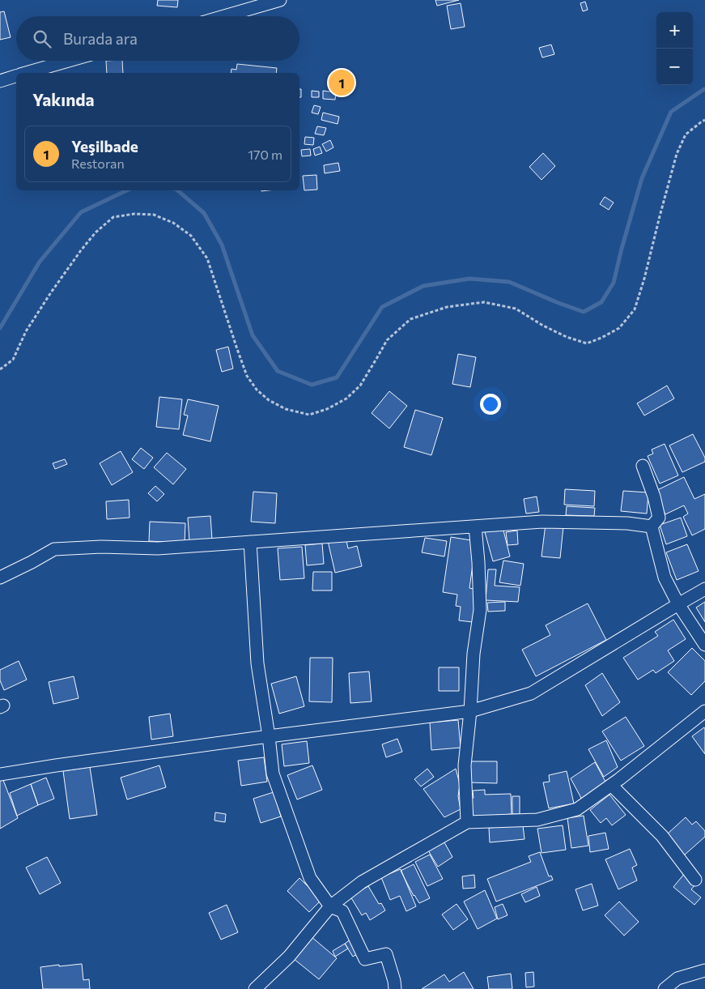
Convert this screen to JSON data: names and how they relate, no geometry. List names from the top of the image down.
{
  "page": {
    "map_buttons": ["+", "−"],
    "search": "Burada ara",
    "pins": "1",
    "heading": "Yakında",
    "list": [
      {
        "mark": "1",
        "name": "Yeşilbade",
        "note": "Restoran",
        "value": "170 m"
      }
    ]
  }
}
